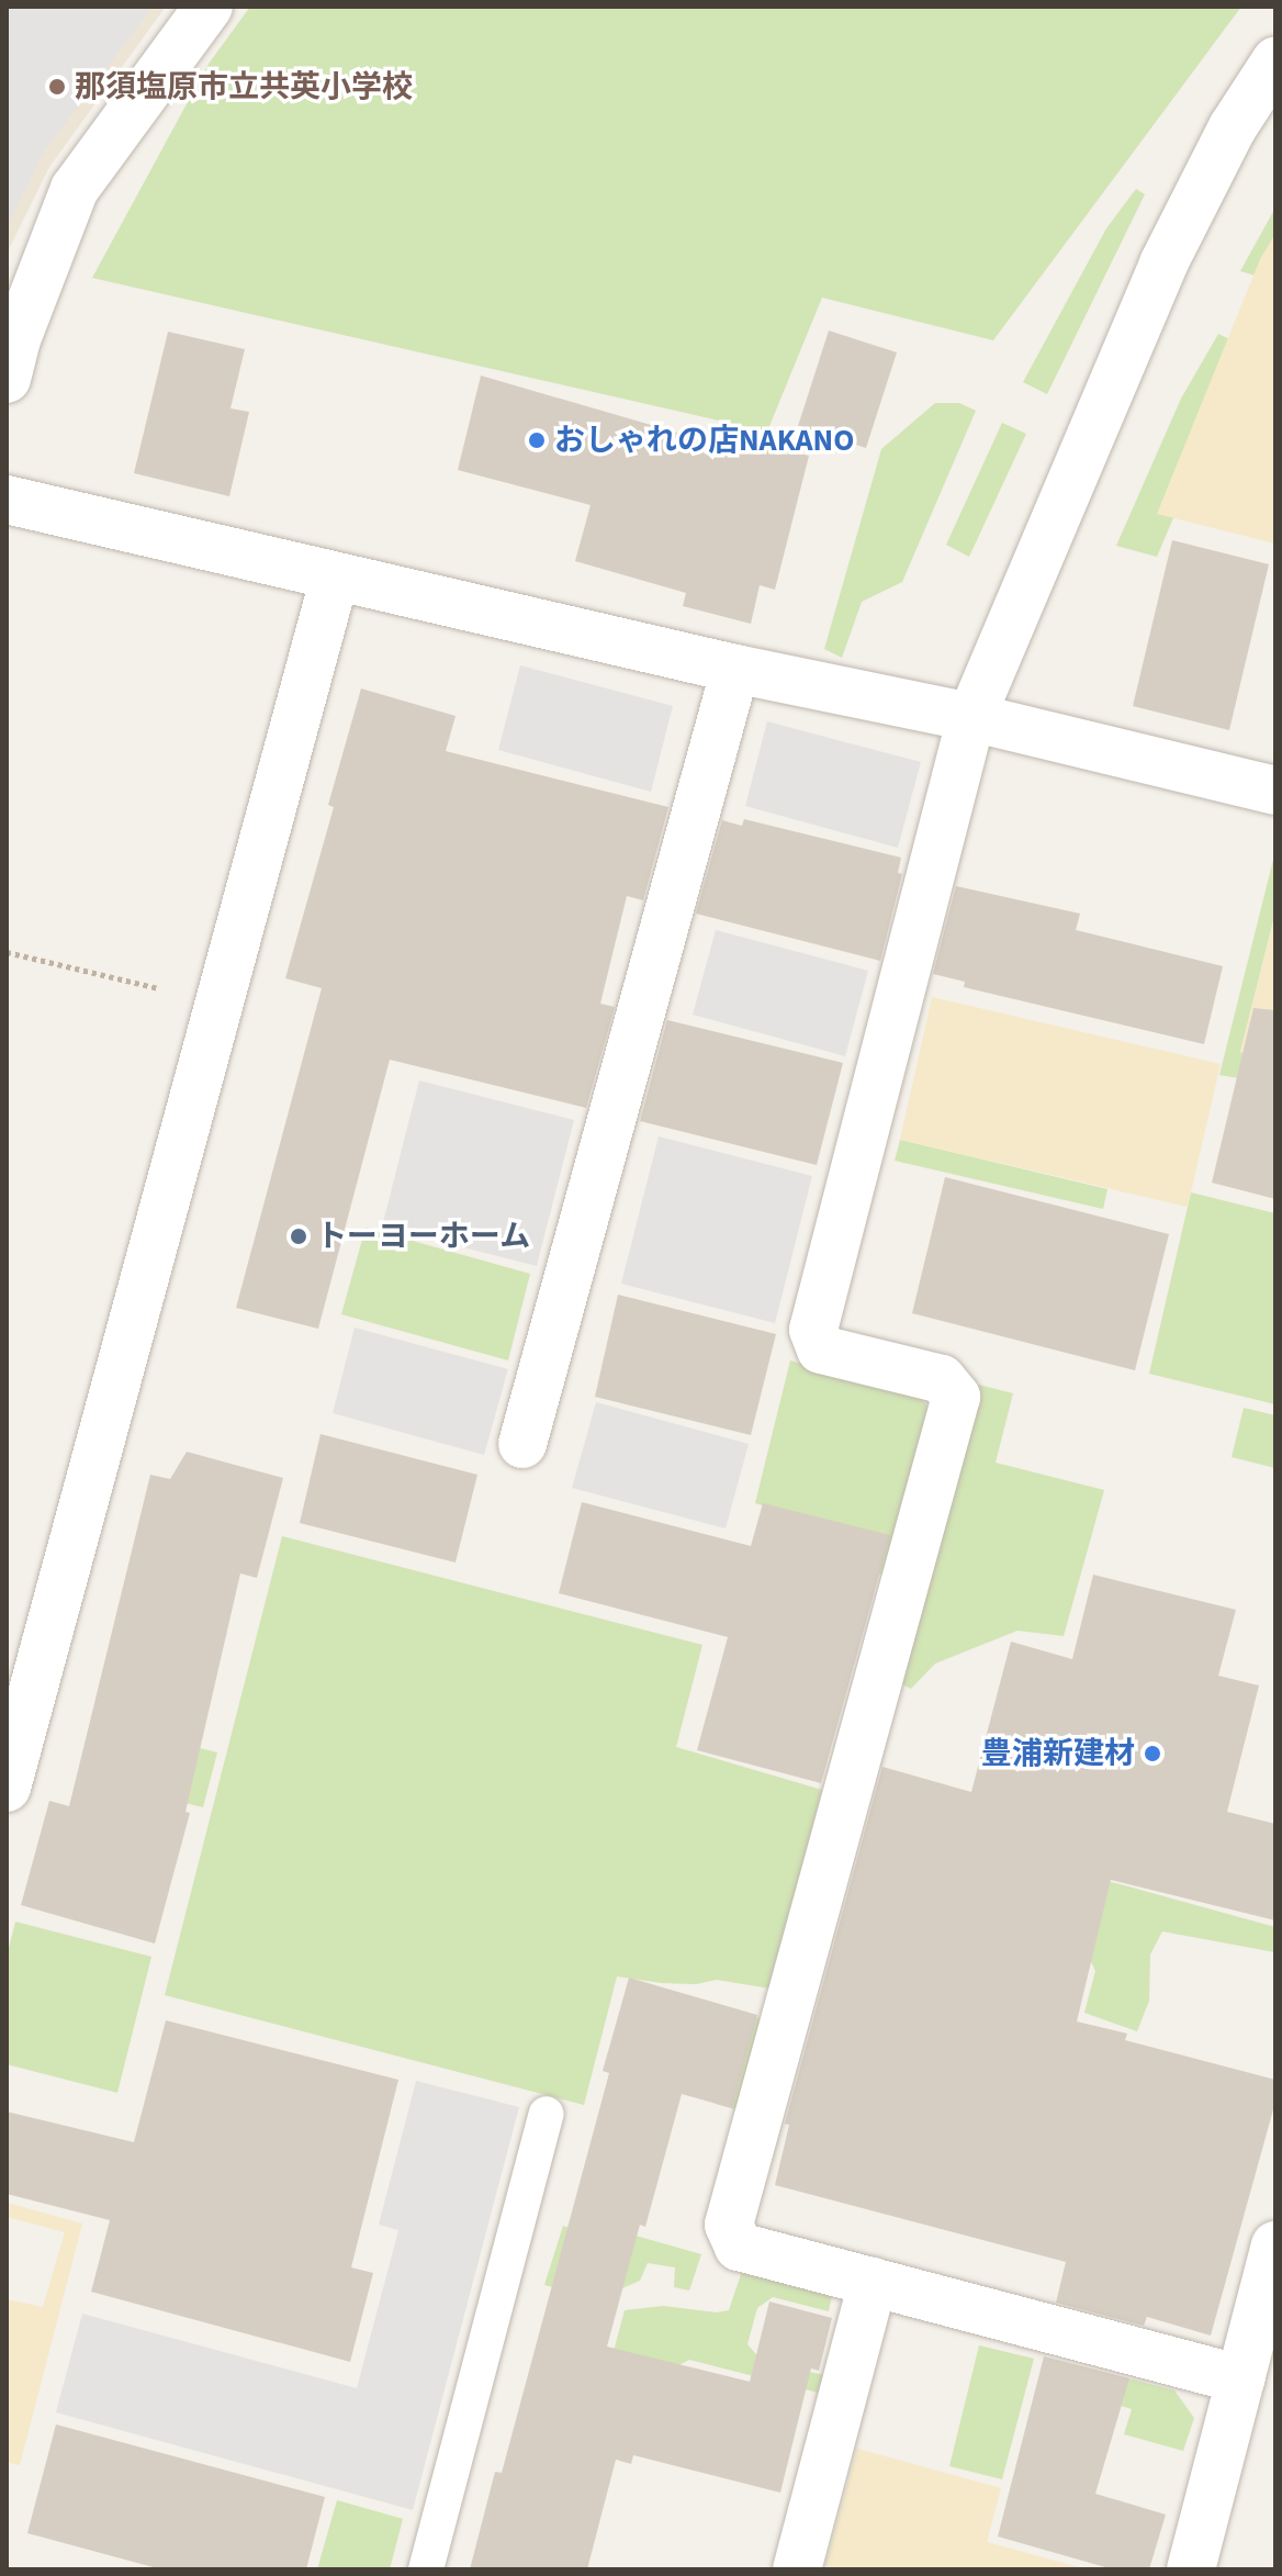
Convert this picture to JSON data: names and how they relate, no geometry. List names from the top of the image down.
{
  "places": [
    "那須塩原市立共英小学校",
    "おしゃれの店NAKANO",
    "トーヨーホーム",
    "豊浦新建材"
  ]
}
